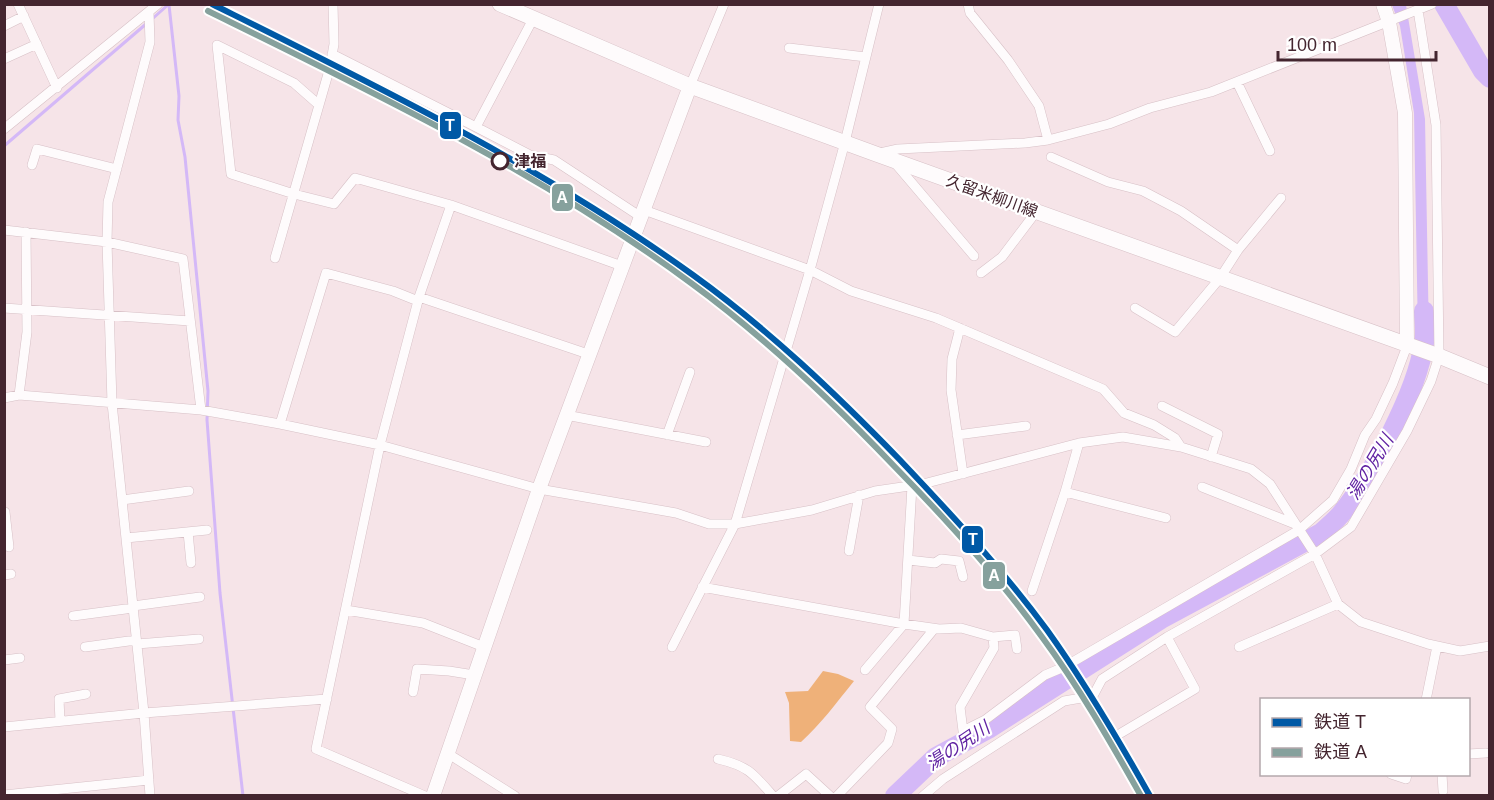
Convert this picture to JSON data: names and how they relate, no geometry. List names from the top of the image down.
{
  "streets": {
    "main road": ["久留米柳川線"]
  },
  "water": ["湯の尻川"],
  "places": ["津福"],
  "lines": ["rail line T", "rail line A"],
  "legend": ["鉄道 T", "鉄道 A"],
  "scale_bar": "100 m"
}
